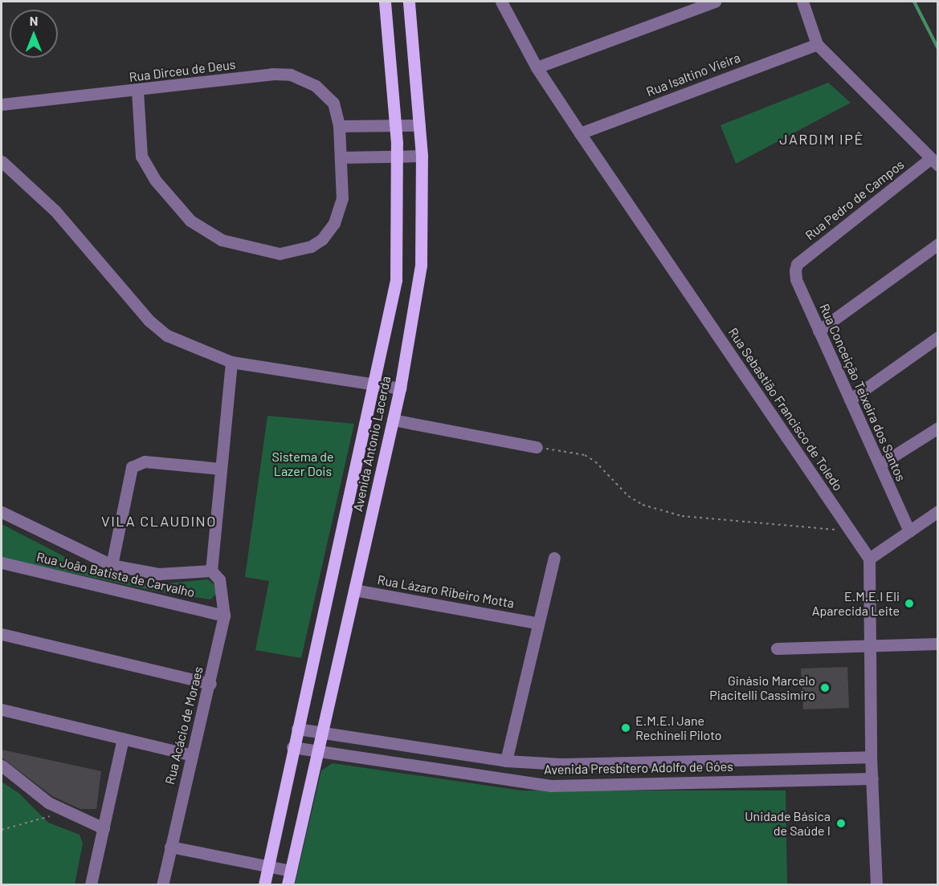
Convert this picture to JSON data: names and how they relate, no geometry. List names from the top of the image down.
{
  "streets": {
    "main road": ["Avenida Antonio Lacerda"],
    "street": [
      "Rua Dirceu de Deus",
      "Rua Isaltino Vieira",
      "Rua Pedro de Campos",
      "Rua Conceição Teixeira dos Santos",
      "Rua Sebastião Francisco de Toledo",
      "Rua João Batista de Carvalho",
      "Rua Lázaro Ribeiro Motta",
      "Rua Acácio de Moraes",
      "Avenida Presbítero Adolfo de Góes"
    ]
  },
  "crossings": [
    ["Rua Isaltino Vieira", "Rua Sebastião Francisco de Toledo"],
    ["Rua Pedro de Campos", "Rua Conceição Teixeira dos Santos"],
    ["Avenida Antonio Lacerda", "Rua Lázaro Ribeiro Motta"],
    ["Avenida Antonio Lacerda", "Avenida Presbítero Adolfo de Góes"],
    ["Rua João Batista de Carvalho", "Rua Acácio de Moraes"]
  ],
  "districts": ["JARDIM IPÊ", "VILA CLAUDINO"],
  "parks": ["Sistema de Lazer Dois"],
  "places": [
    "E.M.E.I Eli Aparecida Leite",
    "Ginásio Marcelo Piacitelli Cassimiro",
    "E.M.E.I Jane Rechineli Piloto",
    "Unidade Básica de Saúde I"
  ],
  "north": "top"
}
